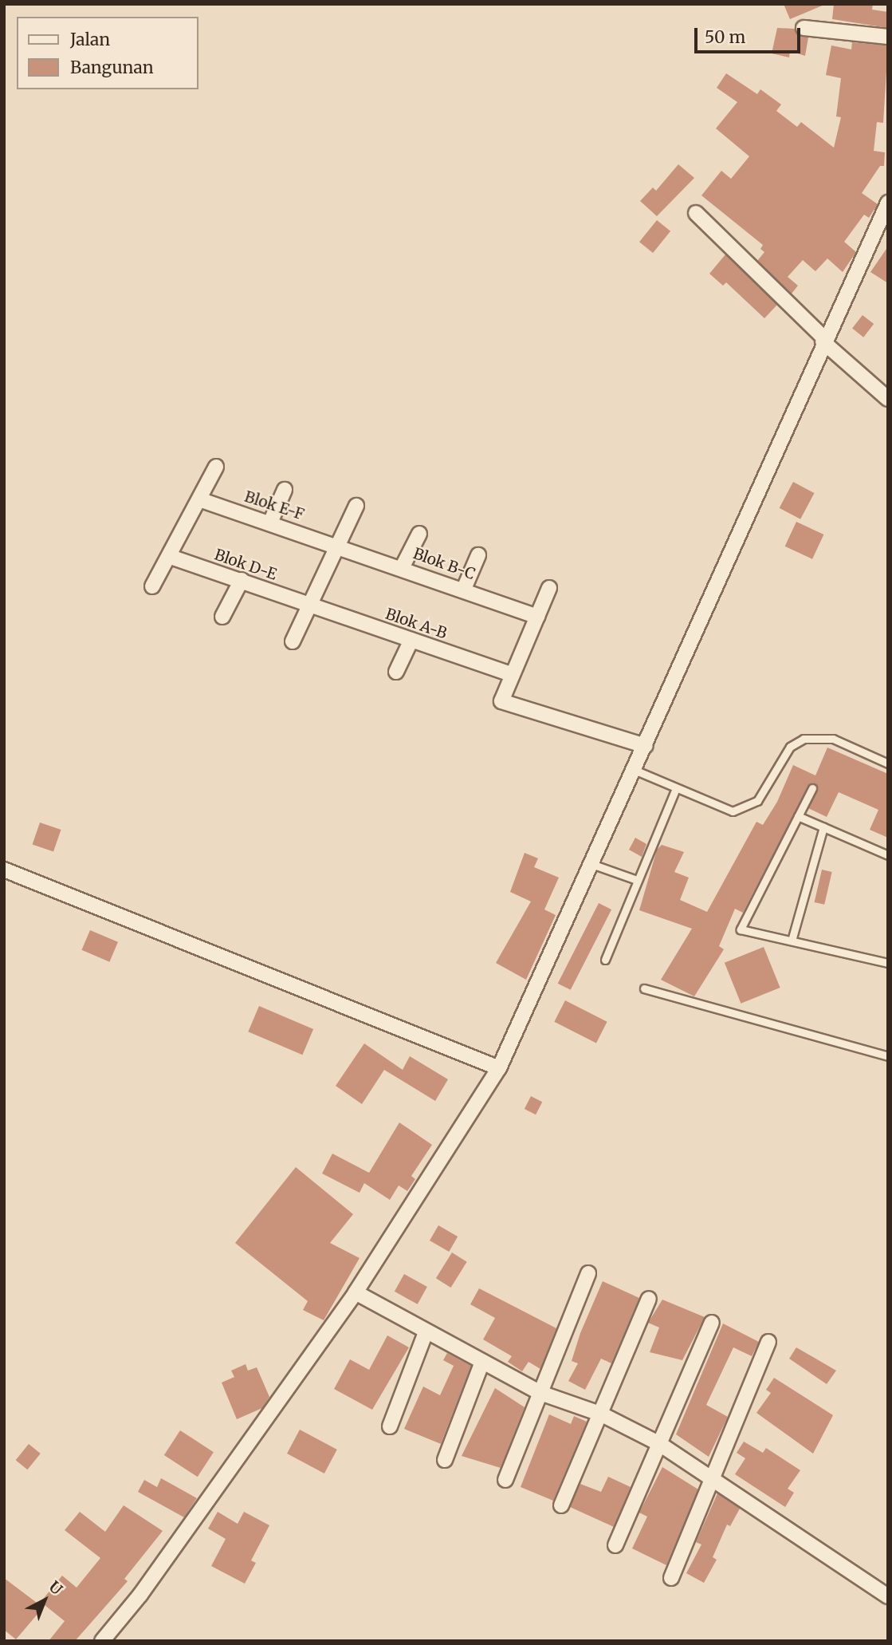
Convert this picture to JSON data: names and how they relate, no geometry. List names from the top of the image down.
{
  "streets": {
    "street": [
      "Blok E-F",
      "Blok B-C",
      "Blok D-E",
      "Blok A-B"
    ]
  },
  "crossings": [
    ["Blok E-F", "Blok B-C"],
    ["Blok D-E", "Blok A-B"]
  ],
  "legend": ["Jalan", "Bangunan"],
  "scale_bar": "50 m",
  "north": "top right"
}
